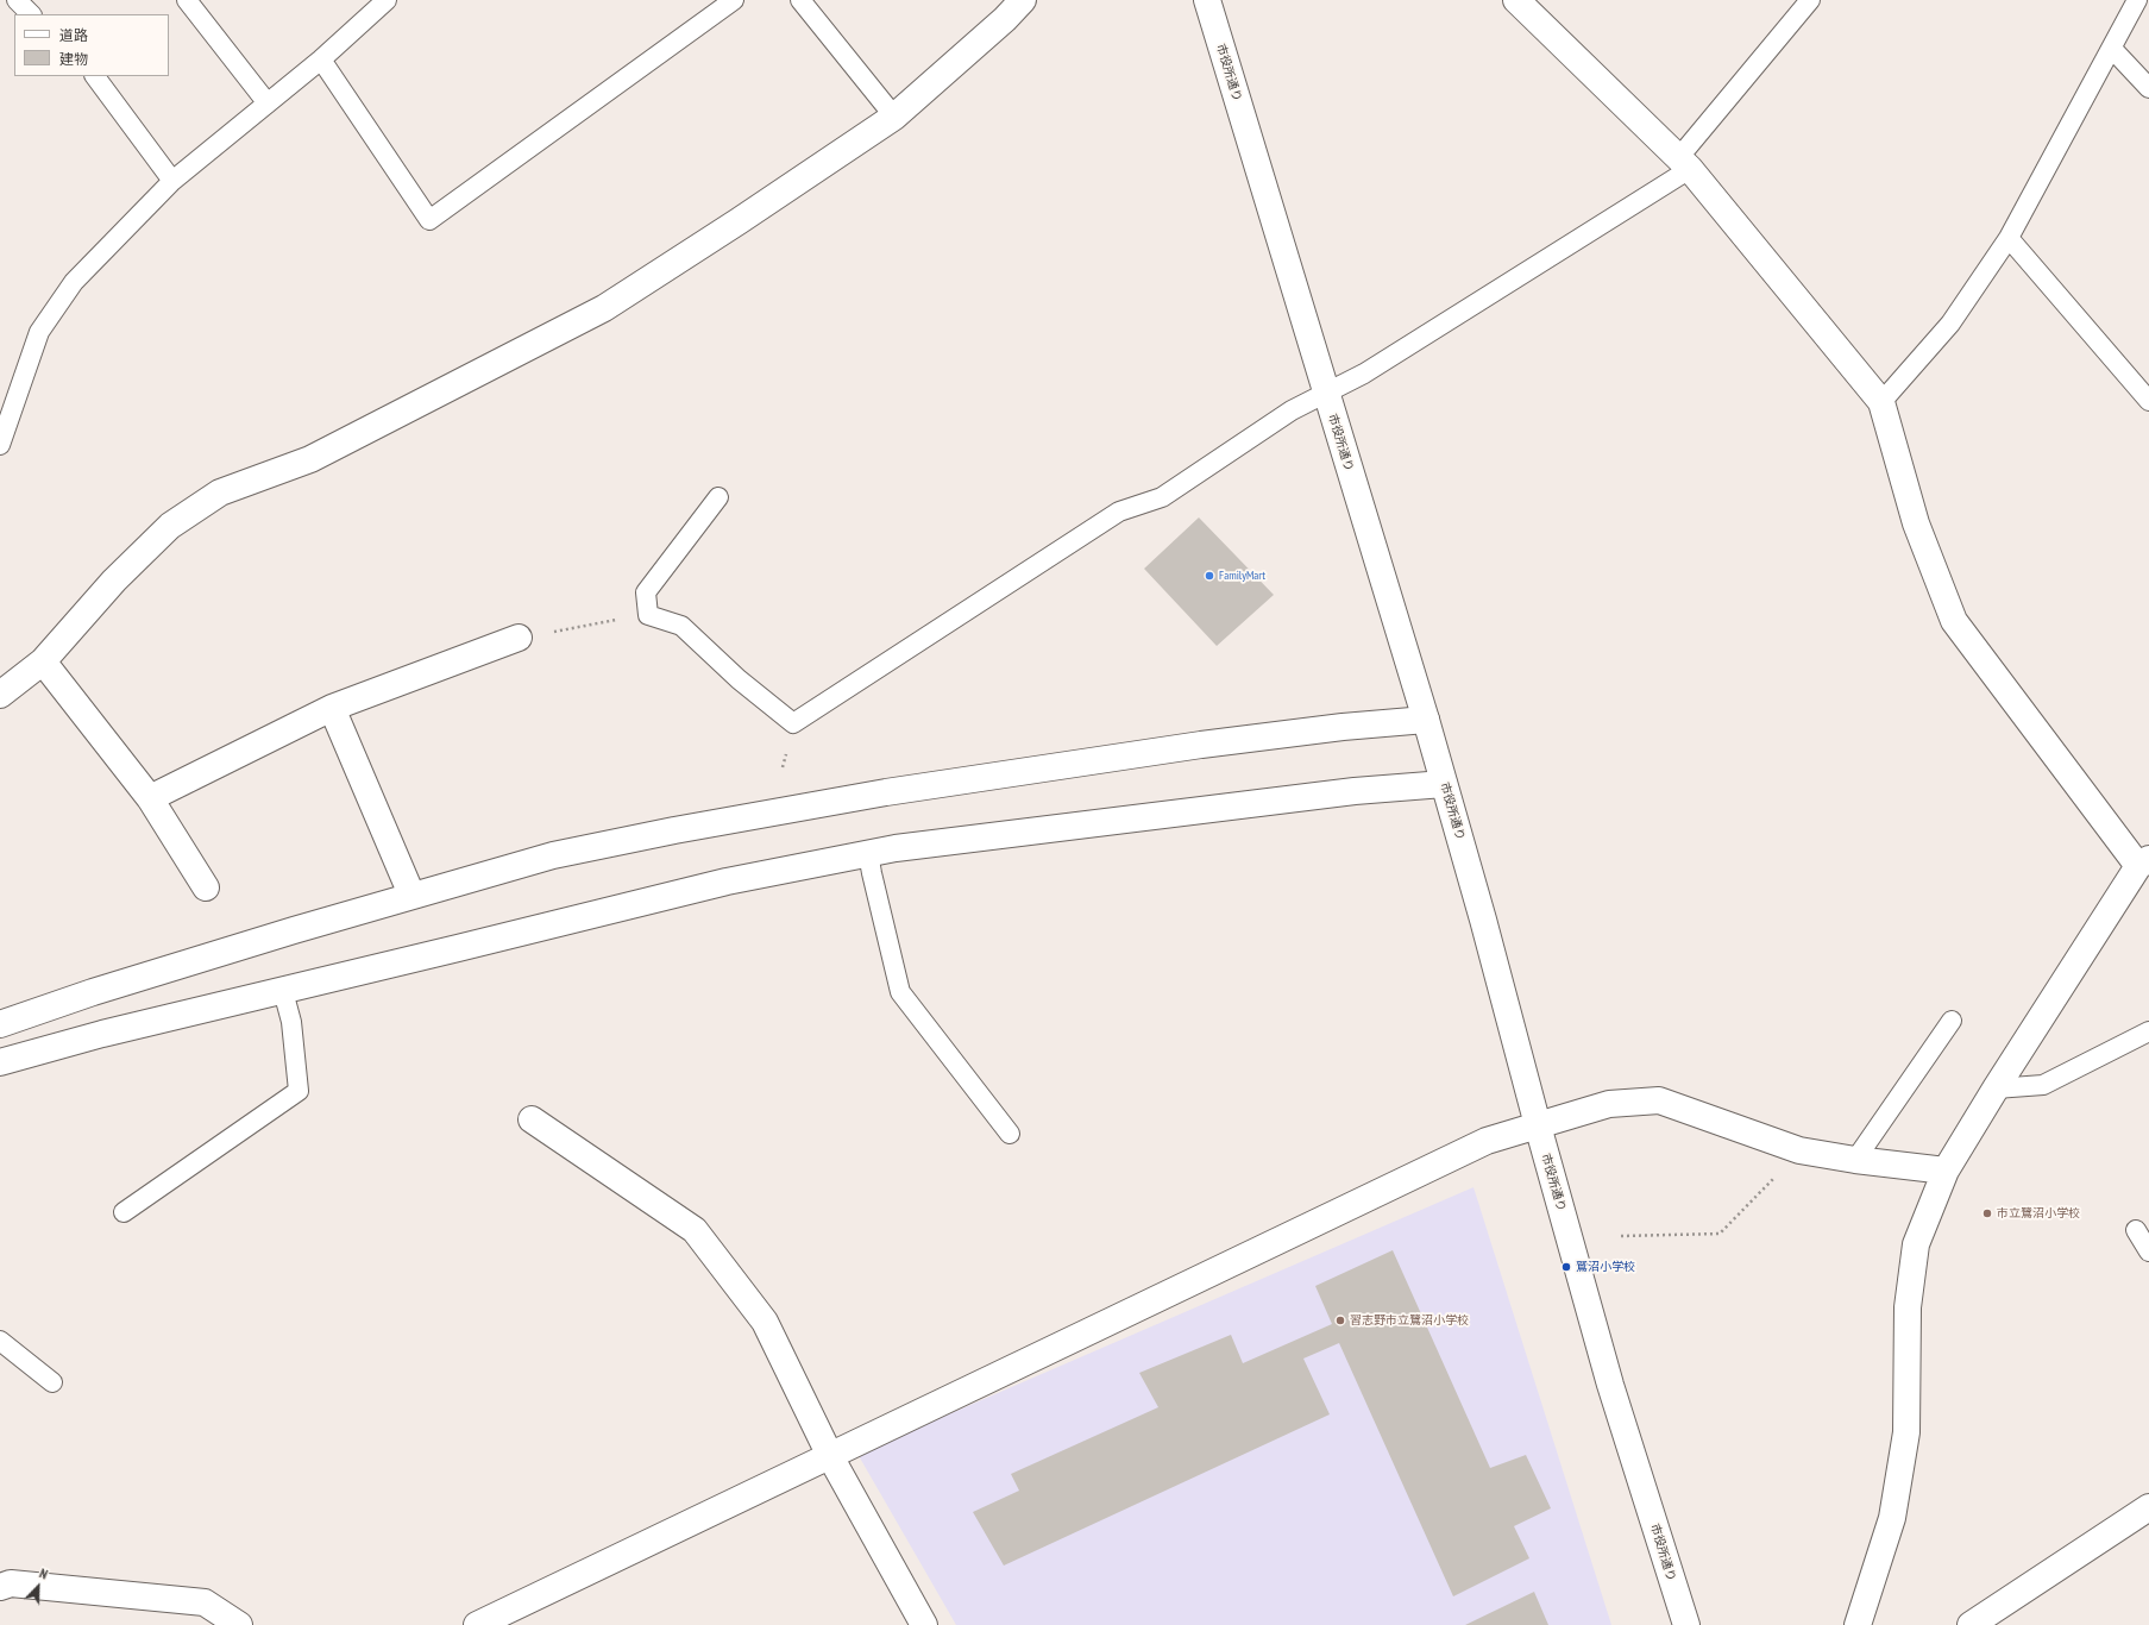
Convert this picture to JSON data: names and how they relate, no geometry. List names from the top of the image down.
{
  "streets": {
    "street": ["市役所通り"]
  },
  "places": [
    "FamilyMart",
    "市立鷺沼小学校",
    "鷲沼小学校",
    "習志野市立鷺沼小学校"
  ],
  "legend": ["道路", "建物"],
  "north": "top right"
}
